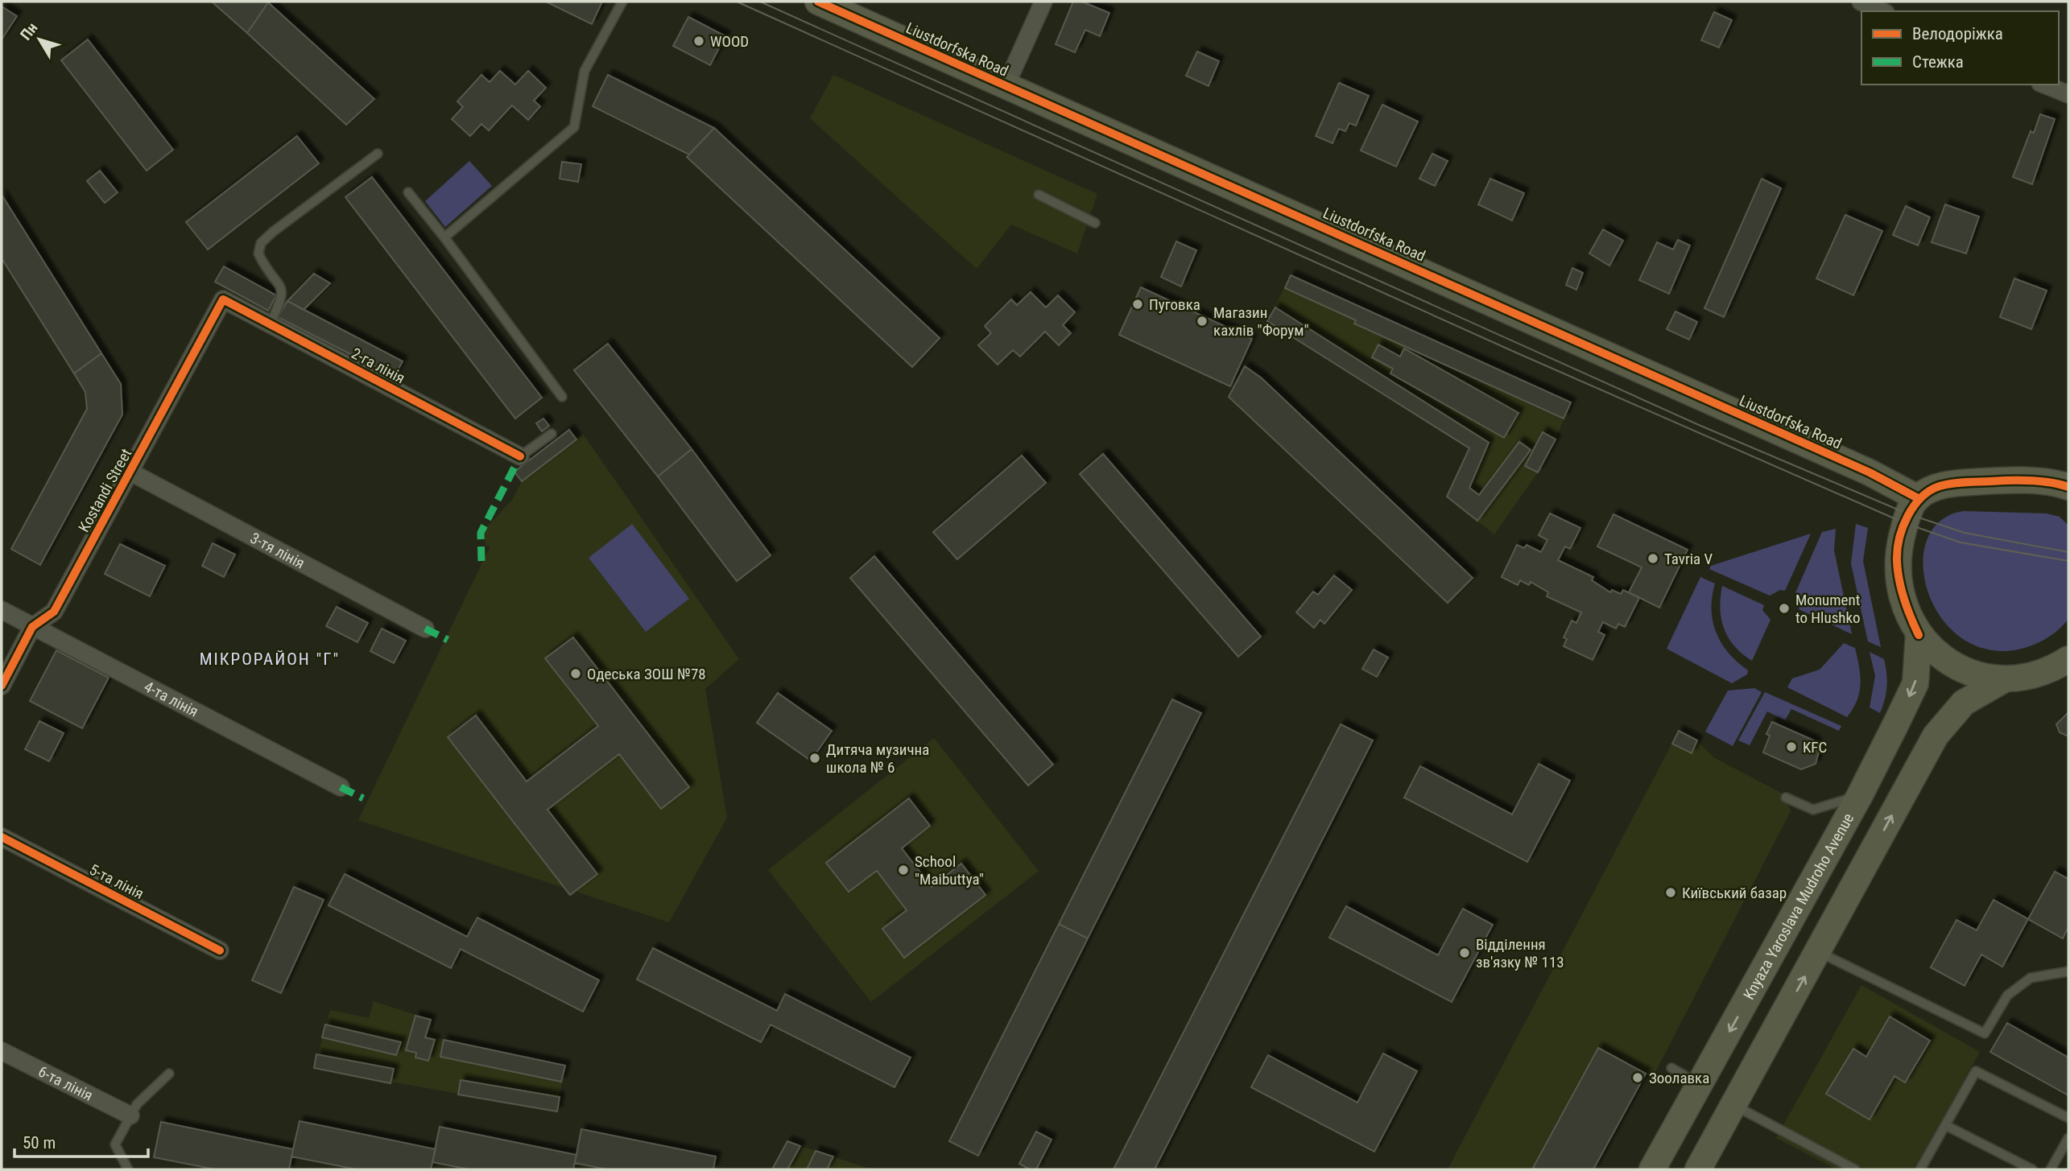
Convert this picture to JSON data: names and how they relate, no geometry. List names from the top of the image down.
{
  "streets": {
    "main road": ["Liustdorfska Road", "Knyaza Yaroslava Mudroho Avenue"],
    "street": [
      "2-га лінія",
      "Kostandi Street",
      "3-тя лінія",
      "4-та лінія",
      "5-та лінія",
      "6-та лінія"
    ]
  },
  "crossings": [
    ["2-га лінія", "Kostandi Street"],
    ["Kostandi Street", "3-тя лінія"],
    ["Kostandi Street", "4-та лінія"]
  ],
  "districts": ["МІКРОРАЙОН \"Г\""],
  "places": [
    "WOOD",
    "Пуговка",
    "Магазин кахлів \"Форум\"",
    "Tavria V",
    "Monument to Hlushko",
    "Одеська ЗОШ №78",
    "KFC",
    "Дитяча музична школа № 6",
    "School \"Maibuttya\"",
    "Київський базар",
    "Відділення зв'язку № 113",
    "Зоолавка"
  ],
  "legend": ["Велодоріжка", "Стежка"],
  "scale_bar": "50 m",
  "north": "top left"
}
